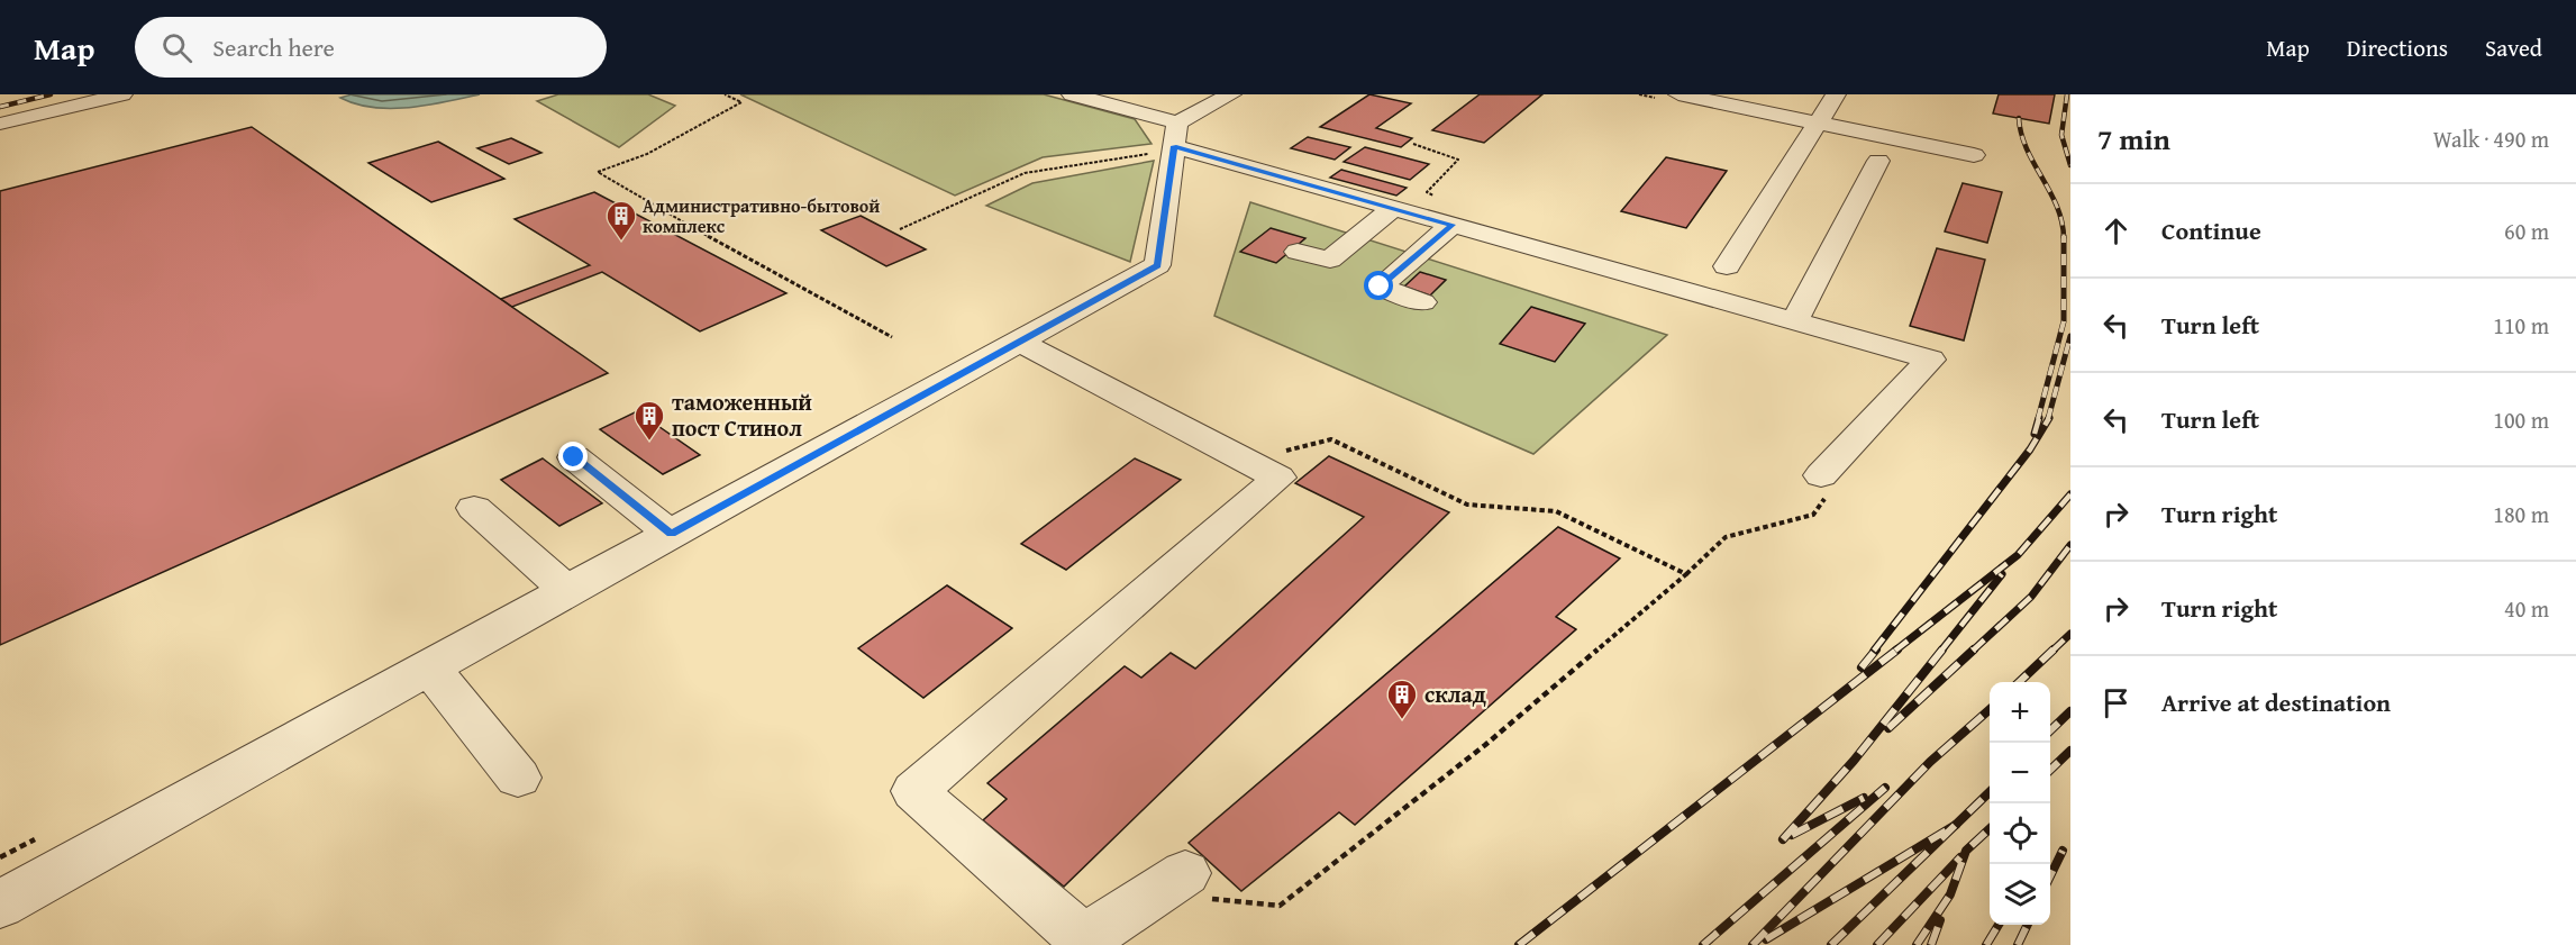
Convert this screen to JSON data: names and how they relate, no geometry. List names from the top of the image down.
{
  "places": {
    "building": ["Административно-бытовой комплекс", "таможенный пост Стинол", "склад"]
  },
  "page": {
    "header": "Map",
    "search": "Search here",
    "nav": ["Map", "Directions", "Saved"],
    "heading": ["7 min", "Walk · 490 m"],
    "list": [
      ["Continue", "60 m"],
      ["Turn left", "110 m"],
      ["Turn left", "100 m"],
      ["Turn right", "180 m"],
      ["Turn right", "40 m"],
      "Arrive at destination"
    ],
    "map_buttons": ["+", "−"]
  }
}
